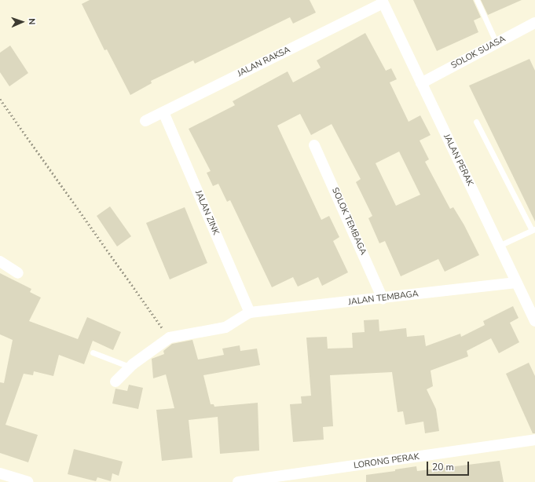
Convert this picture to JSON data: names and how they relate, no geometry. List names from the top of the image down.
{
  "streets": {
    "street": [
      "SOLOK SUASA",
      "JALAN RAKSA",
      "JALAN PERAK",
      "JALAN ZINK",
      "SOLOK TEMBAGA",
      "JALAN TEMBAGA",
      "LORONG PERAK"
    ]
  },
  "crossings": [
    ["SOLOK SUASA", "JALAN PERAK"],
    ["JALAN RAKSA", "JALAN PERAK"],
    ["JALAN RAKSA", "JALAN ZINK"],
    ["JALAN PERAK", "JALAN TEMBAGA"],
    ["JALAN ZINK", "JALAN TEMBAGA"],
    ["SOLOK TEMBAGA", "JALAN TEMBAGA"]
  ],
  "scale_bar": "20 m",
  "north": "right"
}
